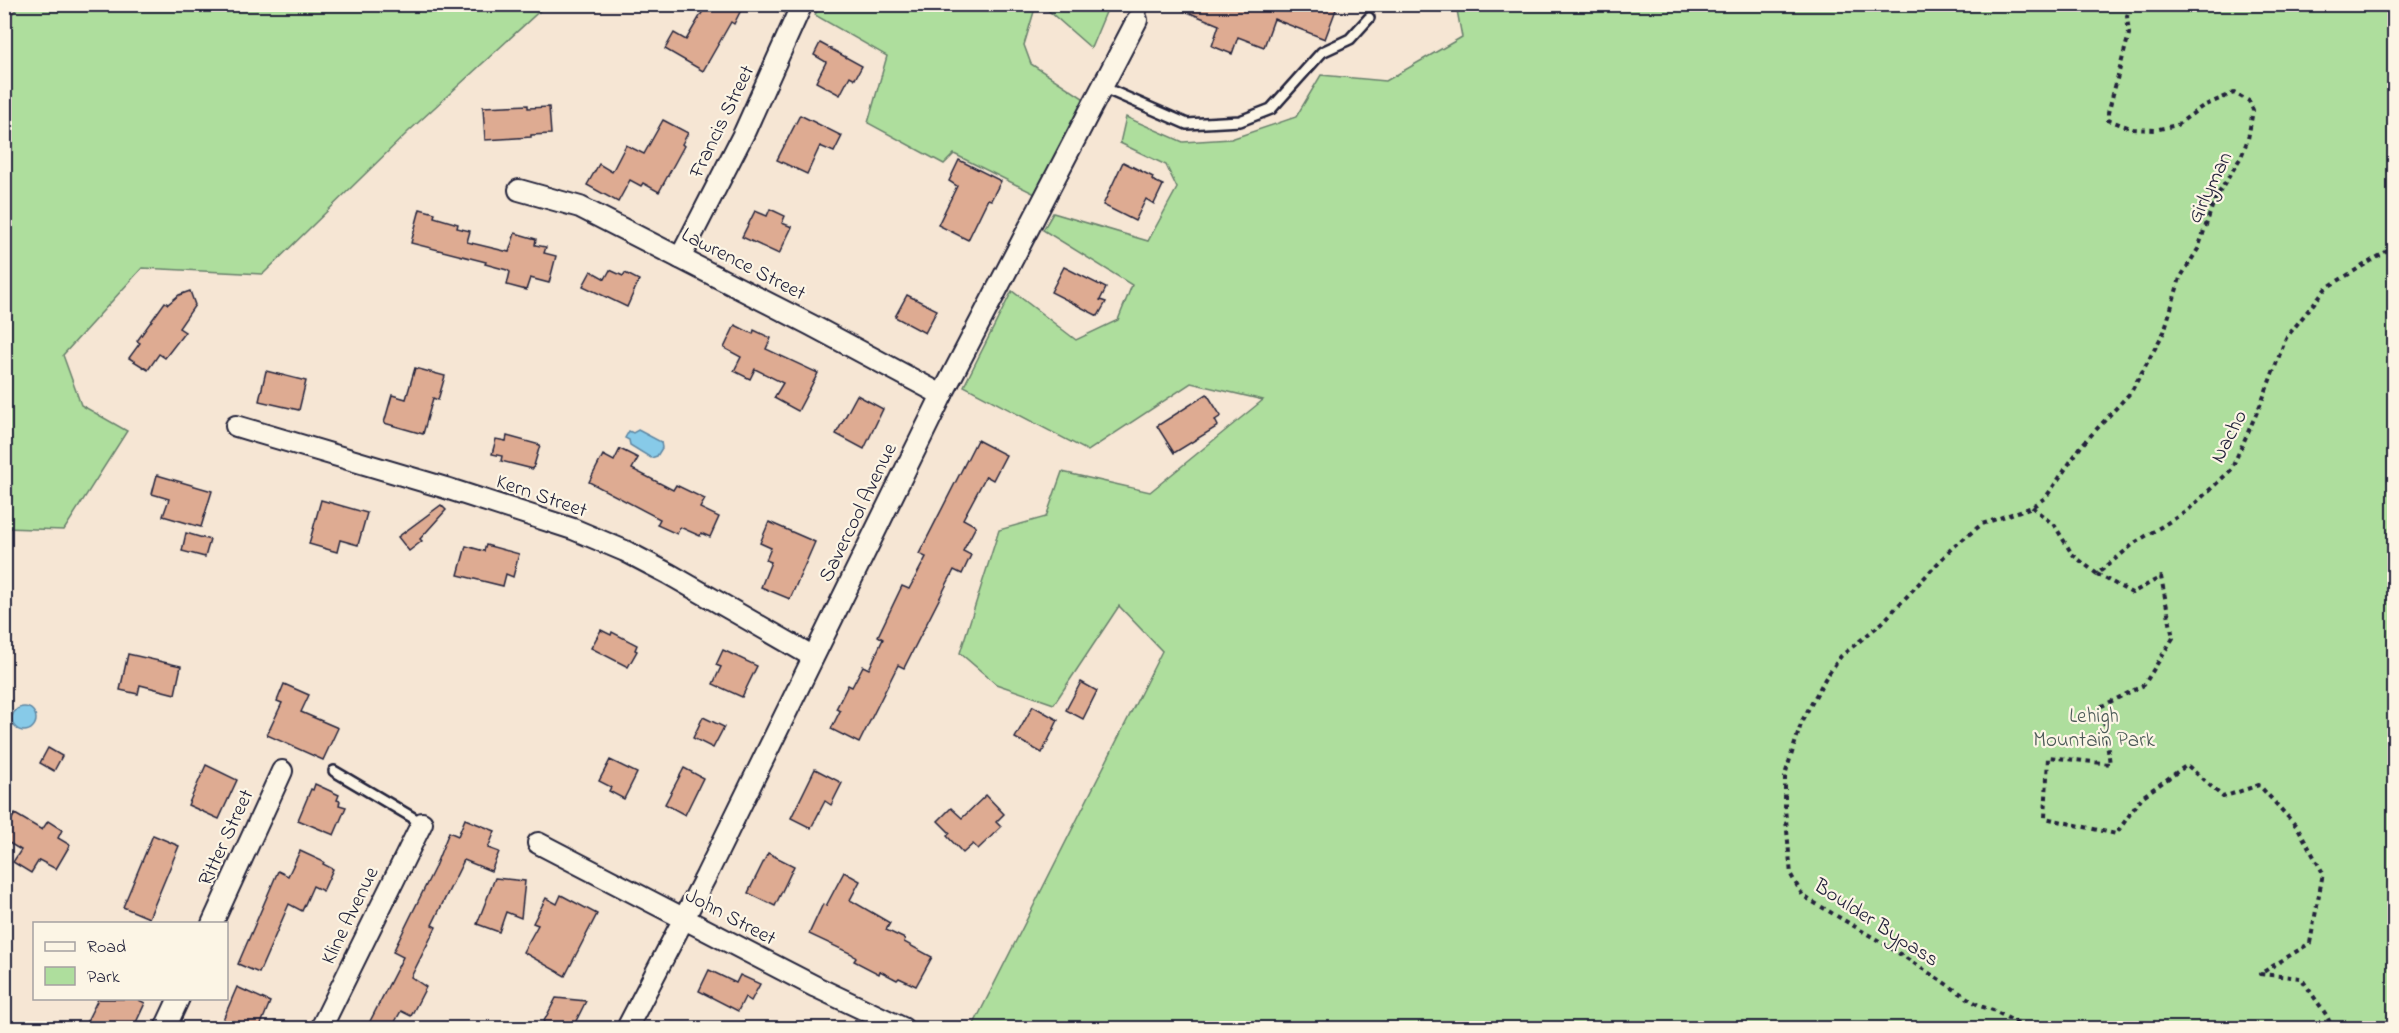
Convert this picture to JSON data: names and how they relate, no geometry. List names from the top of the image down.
{
  "streets": {
    "street": [
      "Francis Street",
      "Lawrence Street",
      "Kern Street",
      "Savercool Avenue",
      "Ritter Street",
      "Kline Avenue",
      "John Street"
    ],
    "path": ["Girlyman", "Nacho", "Boulder Bypass"]
  },
  "crossings": [
    ["Francis Street", "Lawrence Street"],
    ["Girlyman", "Boulder Bypass"],
    ["Lawrence Street", "Savercool Avenue"],
    ["Kern Street", "Savercool Avenue"],
    ["Savercool Avenue", "John Street"]
  ],
  "parks": ["Lehigh Mountain Park"],
  "legend": ["Road", "Park"]
}
